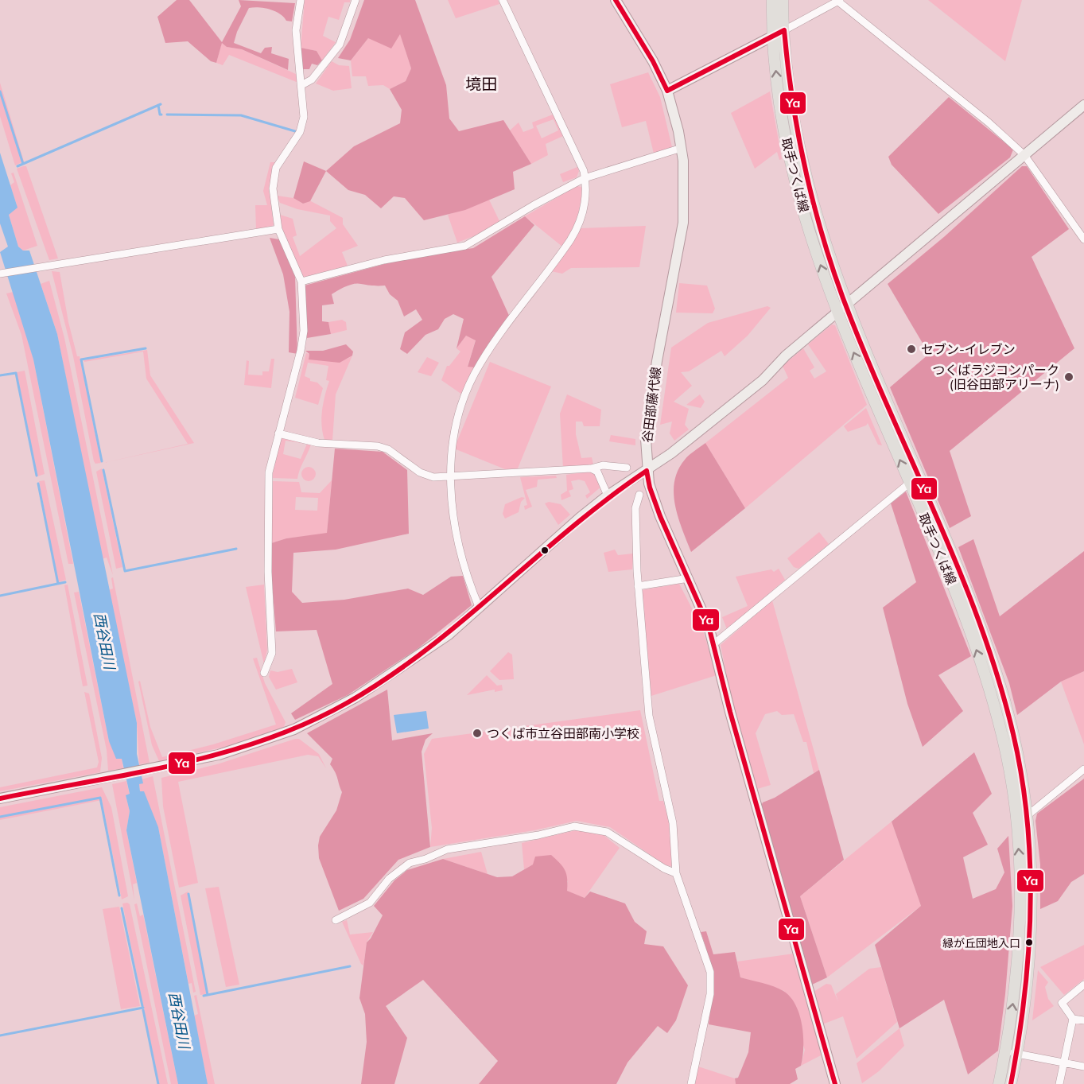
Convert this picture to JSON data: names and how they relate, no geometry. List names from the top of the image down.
{
  "streets": {
    "main road": ["取手つくば線"],
    "street": ["谷田部藤代線"]
  },
  "districts": ["境田"],
  "water": ["西谷田川"],
  "places": [
    "セブン-イレブン",
    "つくばラジコンパーク (旧谷田部アリーナ)",
    "つくば市立谷田部南小学校",
    "緑が丘団地入口"
  ],
  "lines": ["transit line Ya"]
}
